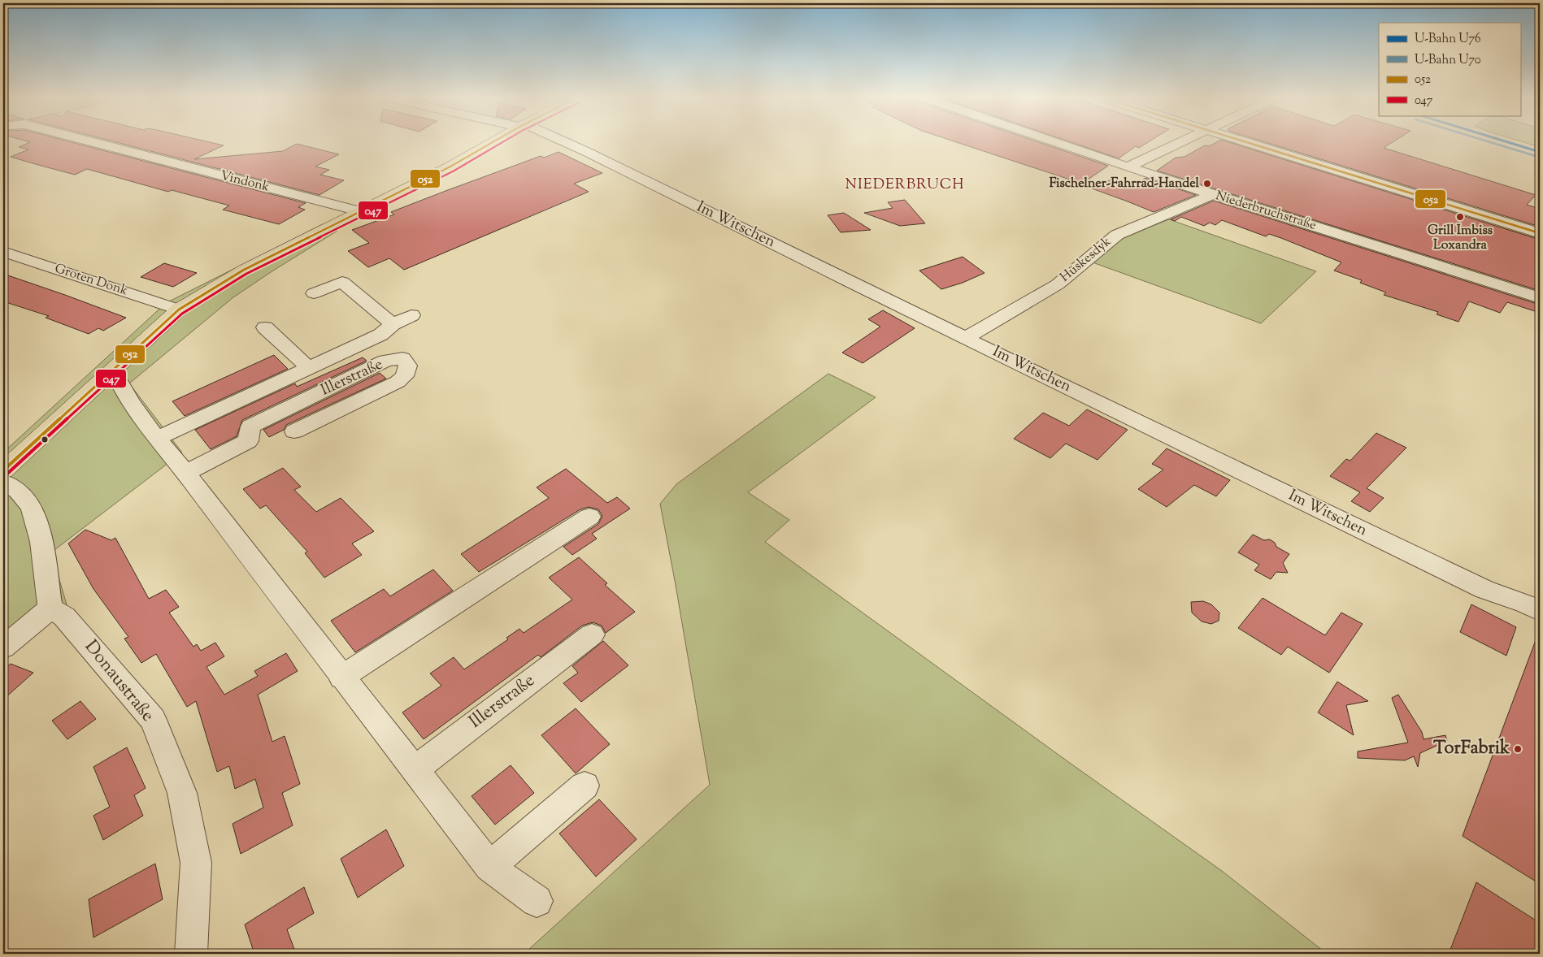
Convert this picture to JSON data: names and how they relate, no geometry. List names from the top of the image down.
{
  "streets": {
    "street": [
      "Vindonk",
      "Niederbruchstraße",
      "Im Witschen",
      "Hüskesdyk",
      "Groten Donk",
      "Illerstraße",
      "Donaustraße"
    ]
  },
  "crossings": [
    ["Niederbruchstraße", "Hüskesdyk"],
    ["Im Witschen", "Hüskesdyk"]
  ],
  "districts": ["NIEDERBRUCH"],
  "places": ["Fischelner-Fahrrad-Handel", "Grill Imbiss Loxandra", "TorFabrik"],
  "lines": [
    "metro line U76",
    "metro line U70",
    "transit line 052",
    "transit line 047"
  ],
  "legend": [
    "U-Bahn U76",
    "U-Bahn U70",
    "052",
    "047"
  ]
}
